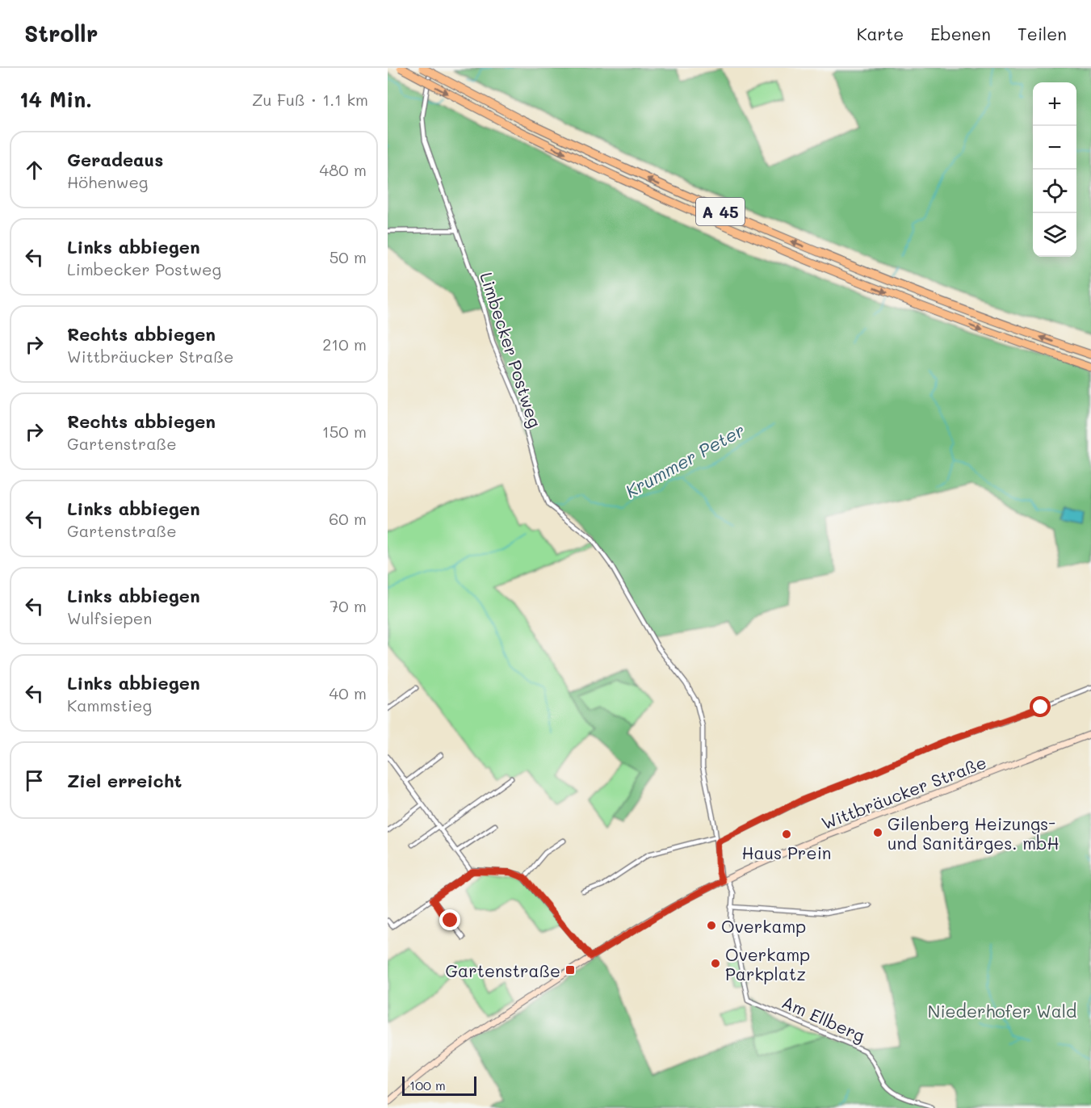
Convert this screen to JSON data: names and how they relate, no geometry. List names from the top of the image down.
{
  "streets": {
    "highway": ["A 45"],
    "main road": ["Wittbräucker Straße"],
    "street": ["Limbecker Postweg", "Am Ellberg"]
  },
  "crossings": [
    ["Limbecker Postweg", "Wittbräucker Straße"],
    ["Limbecker Postweg", "Am Ellberg"],
    ["Wittbräucker Straße", "Am Ellberg"]
  ],
  "water": ["Krummer Peter"],
  "parks": ["Niederhofer Wald"],
  "places": {
    "other": [
      "Gilenberg Heizungs- und Sanitärges. mbH",
      "Haus Prein",
      "Overkamp",
      "Overkamp Parkplatz"
    ],
    "transit": ["Gartenstraße"]
  },
  "scale_bar": "100 m",
  "page": {
    "header": "Strollr",
    "nav": ["Karte", "Ebenen", "Teilen"],
    "heading": ["14 Min.", "Zu Fuß · 1.1 km"],
    "map_buttons": ["+", "−"],
    "list": [
      ["Geradeaus", "Höhenweg", "480 m"],
      ["Links abbiegen", "Limbecker Postweg", "50 m"],
      ["Rechts abbiegen", "Wittbräucker Straße", "210 m"],
      ["Rechts abbiegen", "Gartenstraße", "150 m"],
      ["Links abbiegen", "Gartenstraße", "60 m"],
      ["Links abbiegen", "Wulfsiepen", "70 m"],
      ["Links abbiegen", "Kammstieg", "40 m"],
      "Ziel erreicht"
    ],
    "scale": "100 m"
  }
}
